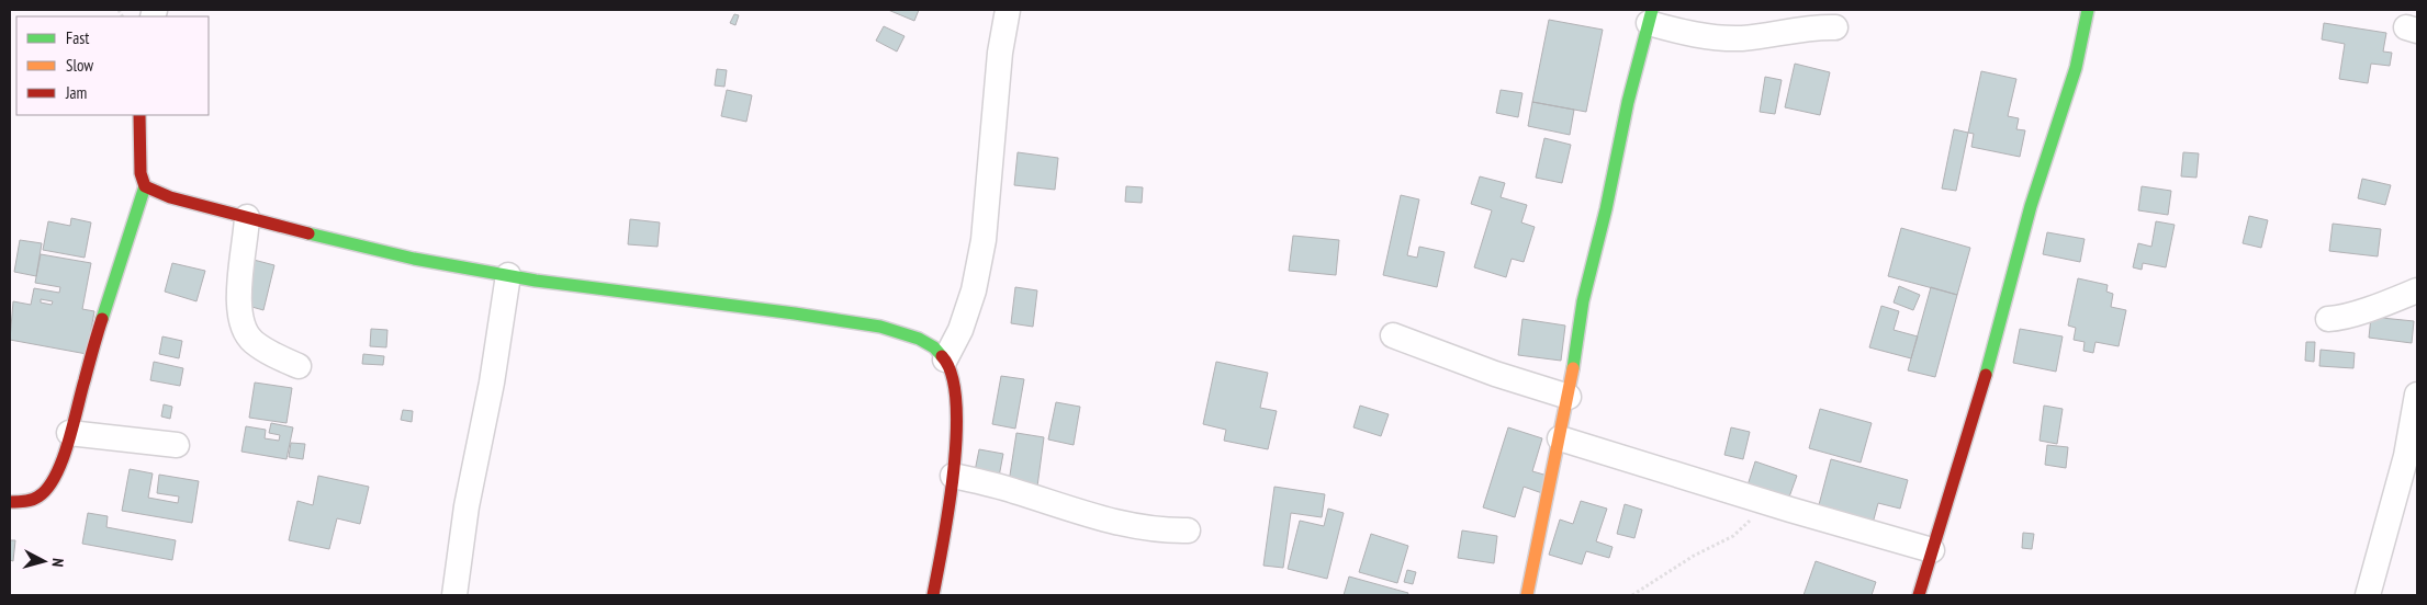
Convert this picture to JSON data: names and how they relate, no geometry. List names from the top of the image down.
{
  "legend": ["Fast", "Slow", "Jam"],
  "north": "right"
}
